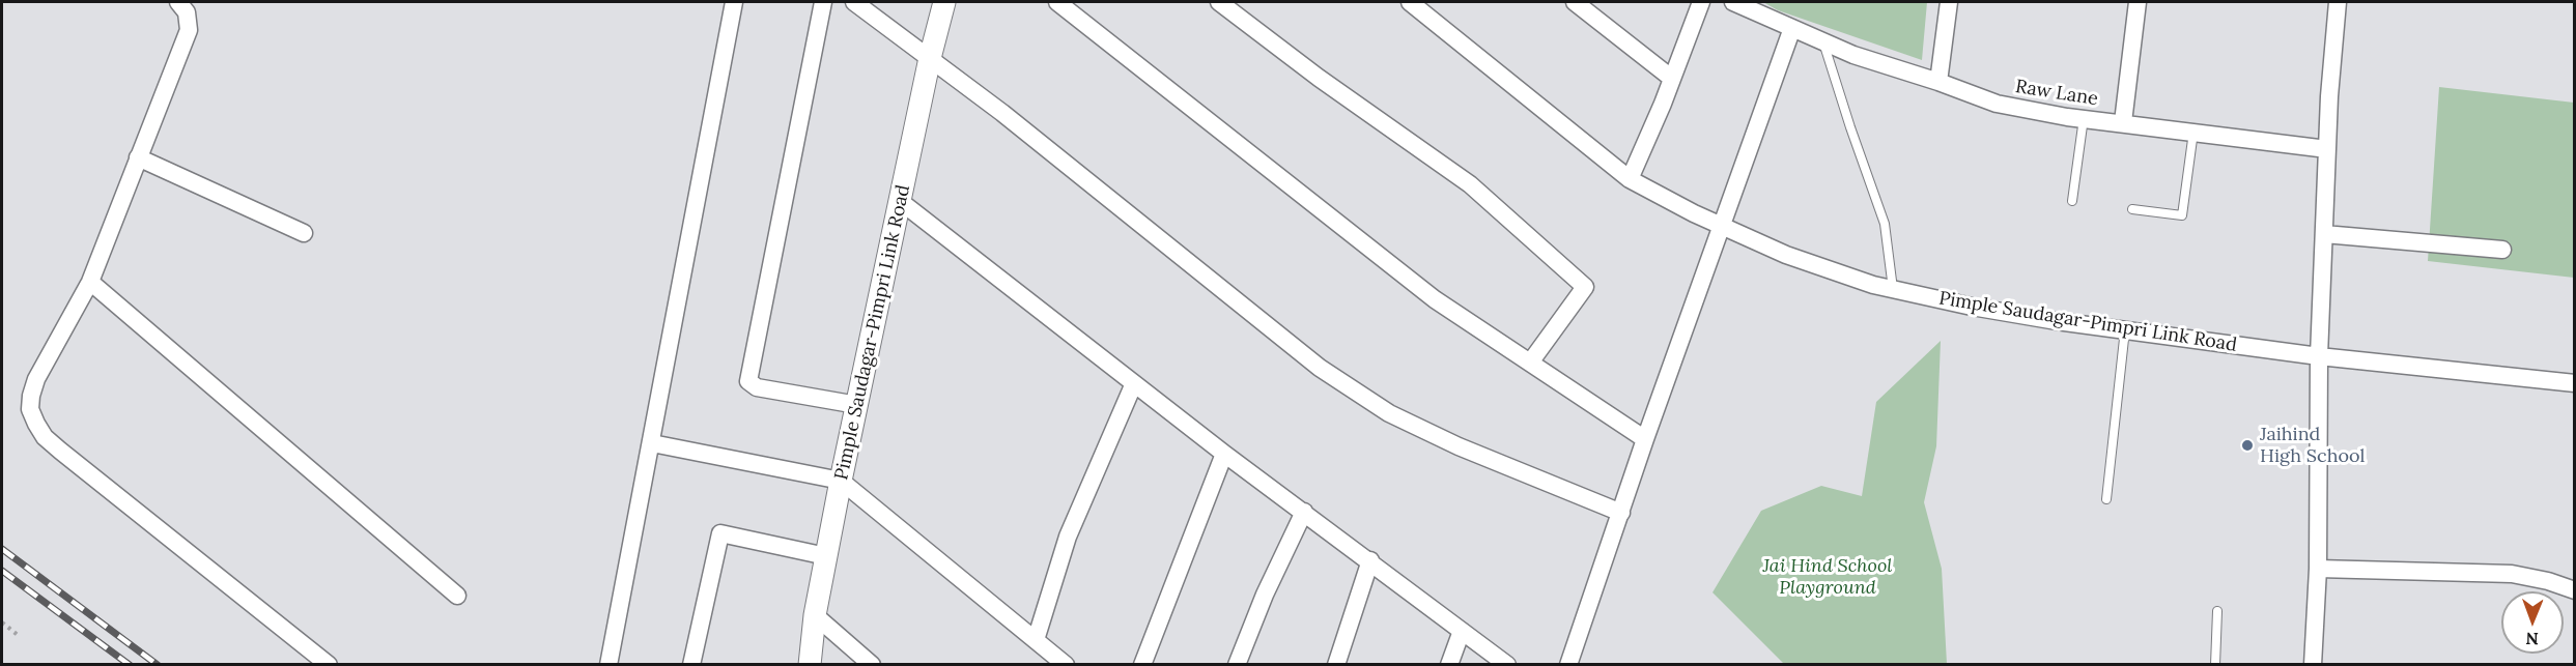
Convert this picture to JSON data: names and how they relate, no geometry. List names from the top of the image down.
{
  "streets": {
    "street": ["Raw Lane", "Pimple Saudagar-Pimpri Link Road"]
  },
  "parks": ["Jai Hind School Playground"],
  "places": ["Jaihind High School"],
  "north": "bottom"
}
